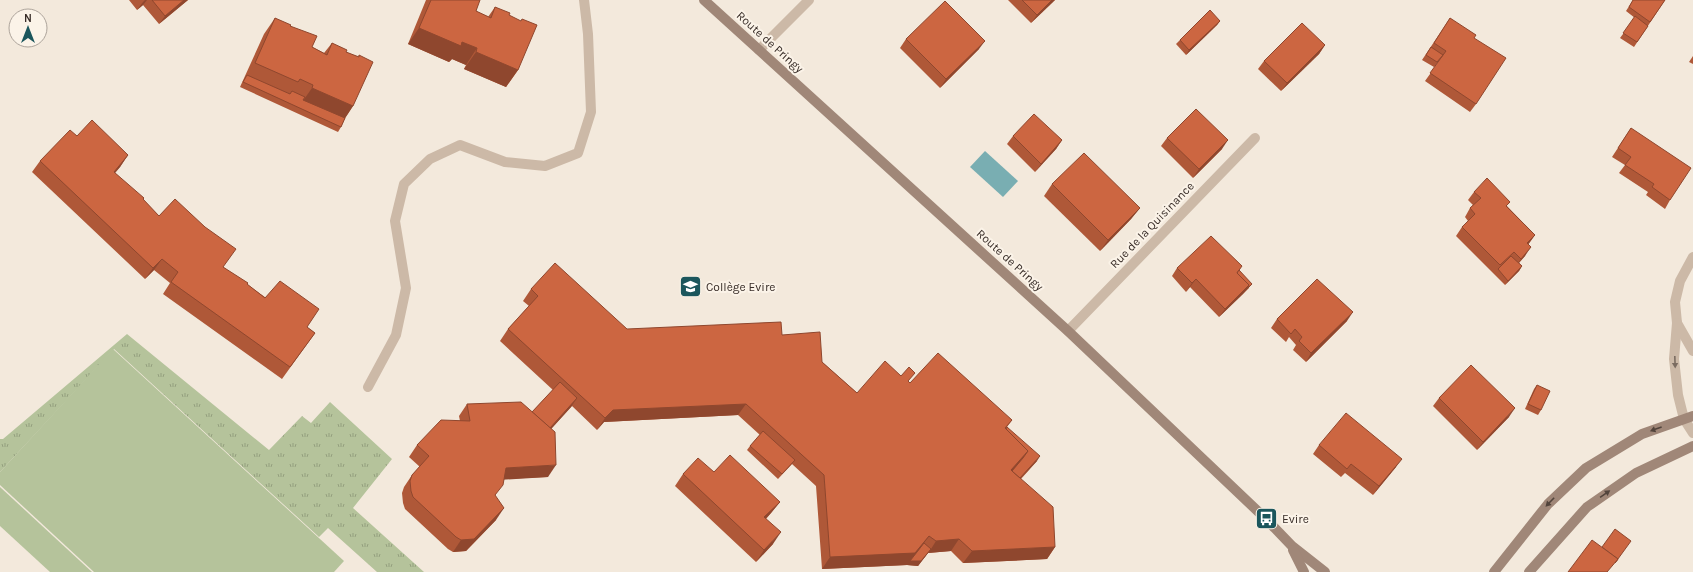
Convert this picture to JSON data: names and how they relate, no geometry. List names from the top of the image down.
{
  "streets": {
    "street": ["Route de Pringy", "Rue de la Quisinance"]
  },
  "crossings": [
    ["Route de Pringy", "Rue de la Quisinance"]
  ],
  "places": {
    "school or university": ["Collège Evire"],
    "bus stop": ["Evire"]
  },
  "north": "top"
}
